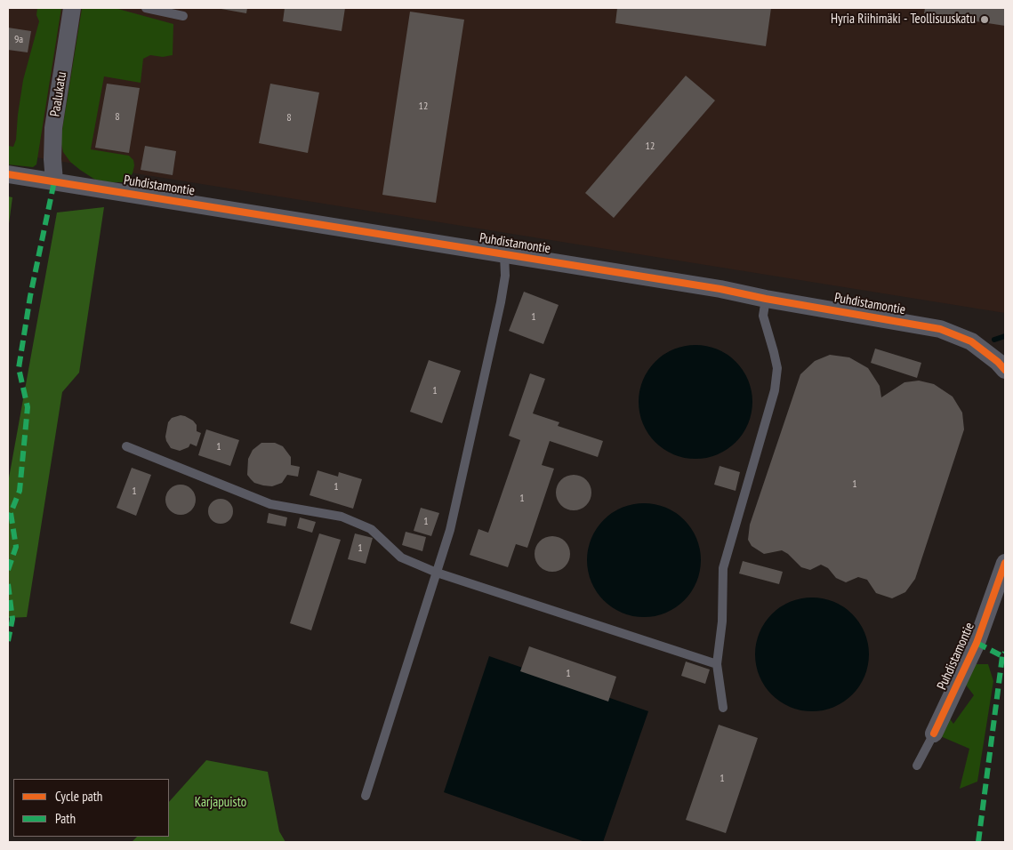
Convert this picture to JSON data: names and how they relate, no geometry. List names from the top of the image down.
{
  "streets": {
    "street": ["Paalukatu", "Puhdistamontie"]
  },
  "crossings": [
    ["Paalukatu", "Puhdistamontie"]
  ],
  "parks": ["Karjapuisto"],
  "places": ["Hyria Riihimäki - Teollisuuskatu"],
  "house_numbers": [
    "9a",
    "12",
    "8",
    "8",
    "12",
    "1",
    "1",
    "1",
    "1",
    "1",
    "1",
    "1",
    "1",
    "1",
    "1",
    "1"
  ],
  "legend": ["Cycle path", "Path"]
}
